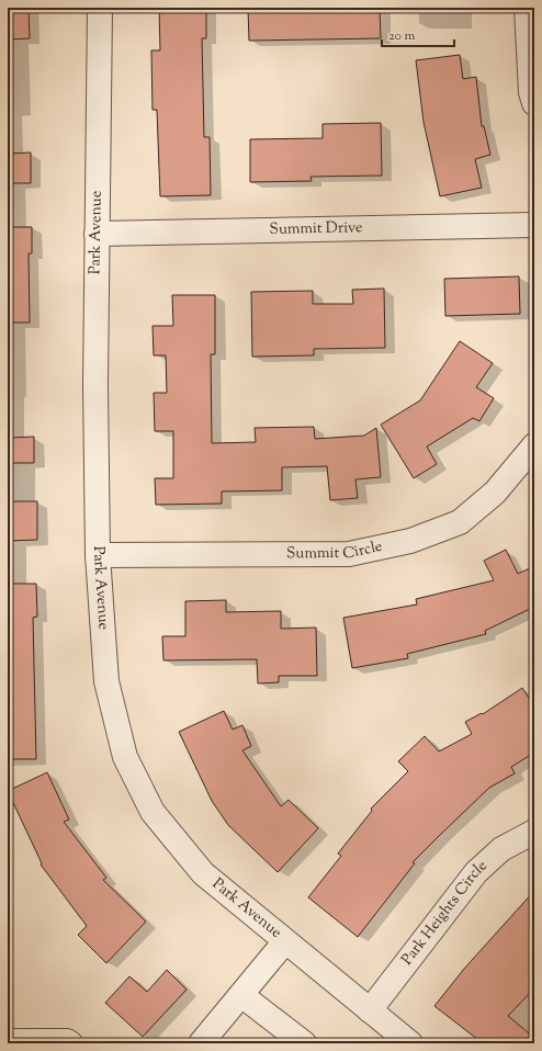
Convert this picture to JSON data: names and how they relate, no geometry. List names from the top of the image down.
{
  "streets": {
    "street": [
      "Summit Drive",
      "Park Avenue",
      "Summit Circle",
      "Park Heights Circle"
    ]
  },
  "crossings": [
    ["Summit Drive", "Park Avenue"],
    ["Park Avenue", "Summit Circle"],
    ["Park Avenue", "Park Heights Circle"]
  ],
  "scale_bar": "20 m"
}
